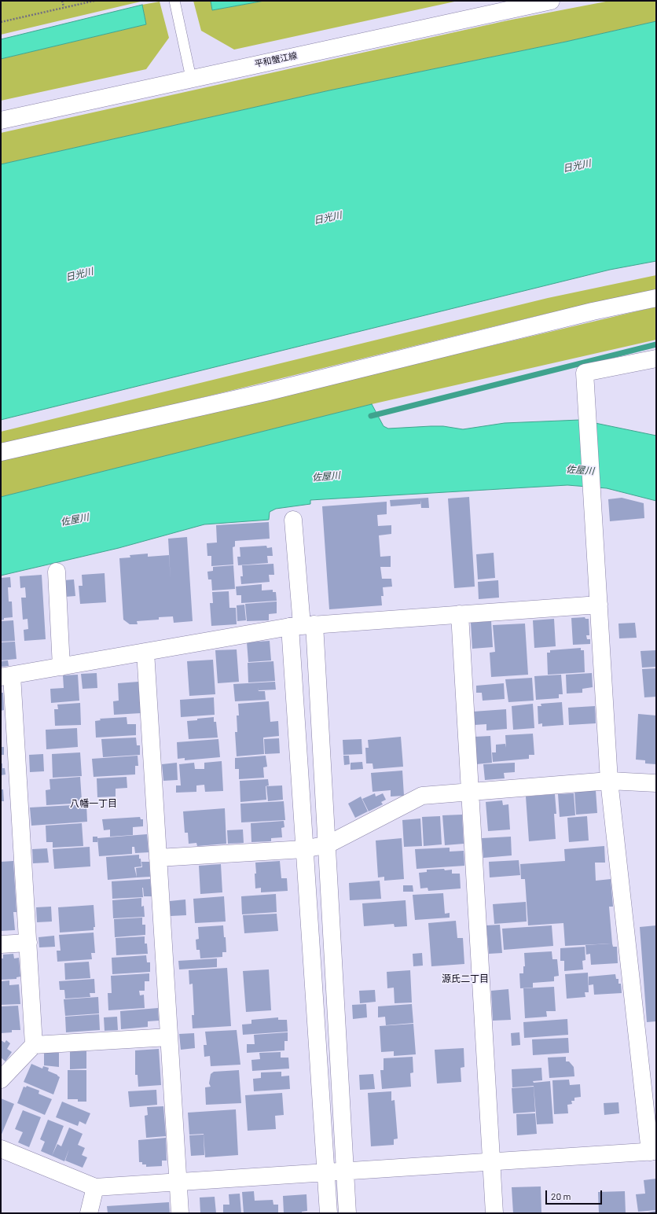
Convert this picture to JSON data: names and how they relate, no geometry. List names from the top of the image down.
{
  "streets": {
    "street": ["平和蟹江線"]
  },
  "districts": ["八幡一丁目", "源氏二丁目"],
  "water": ["日光川", "佐屋川"],
  "scale_bar": "20 m"
}
